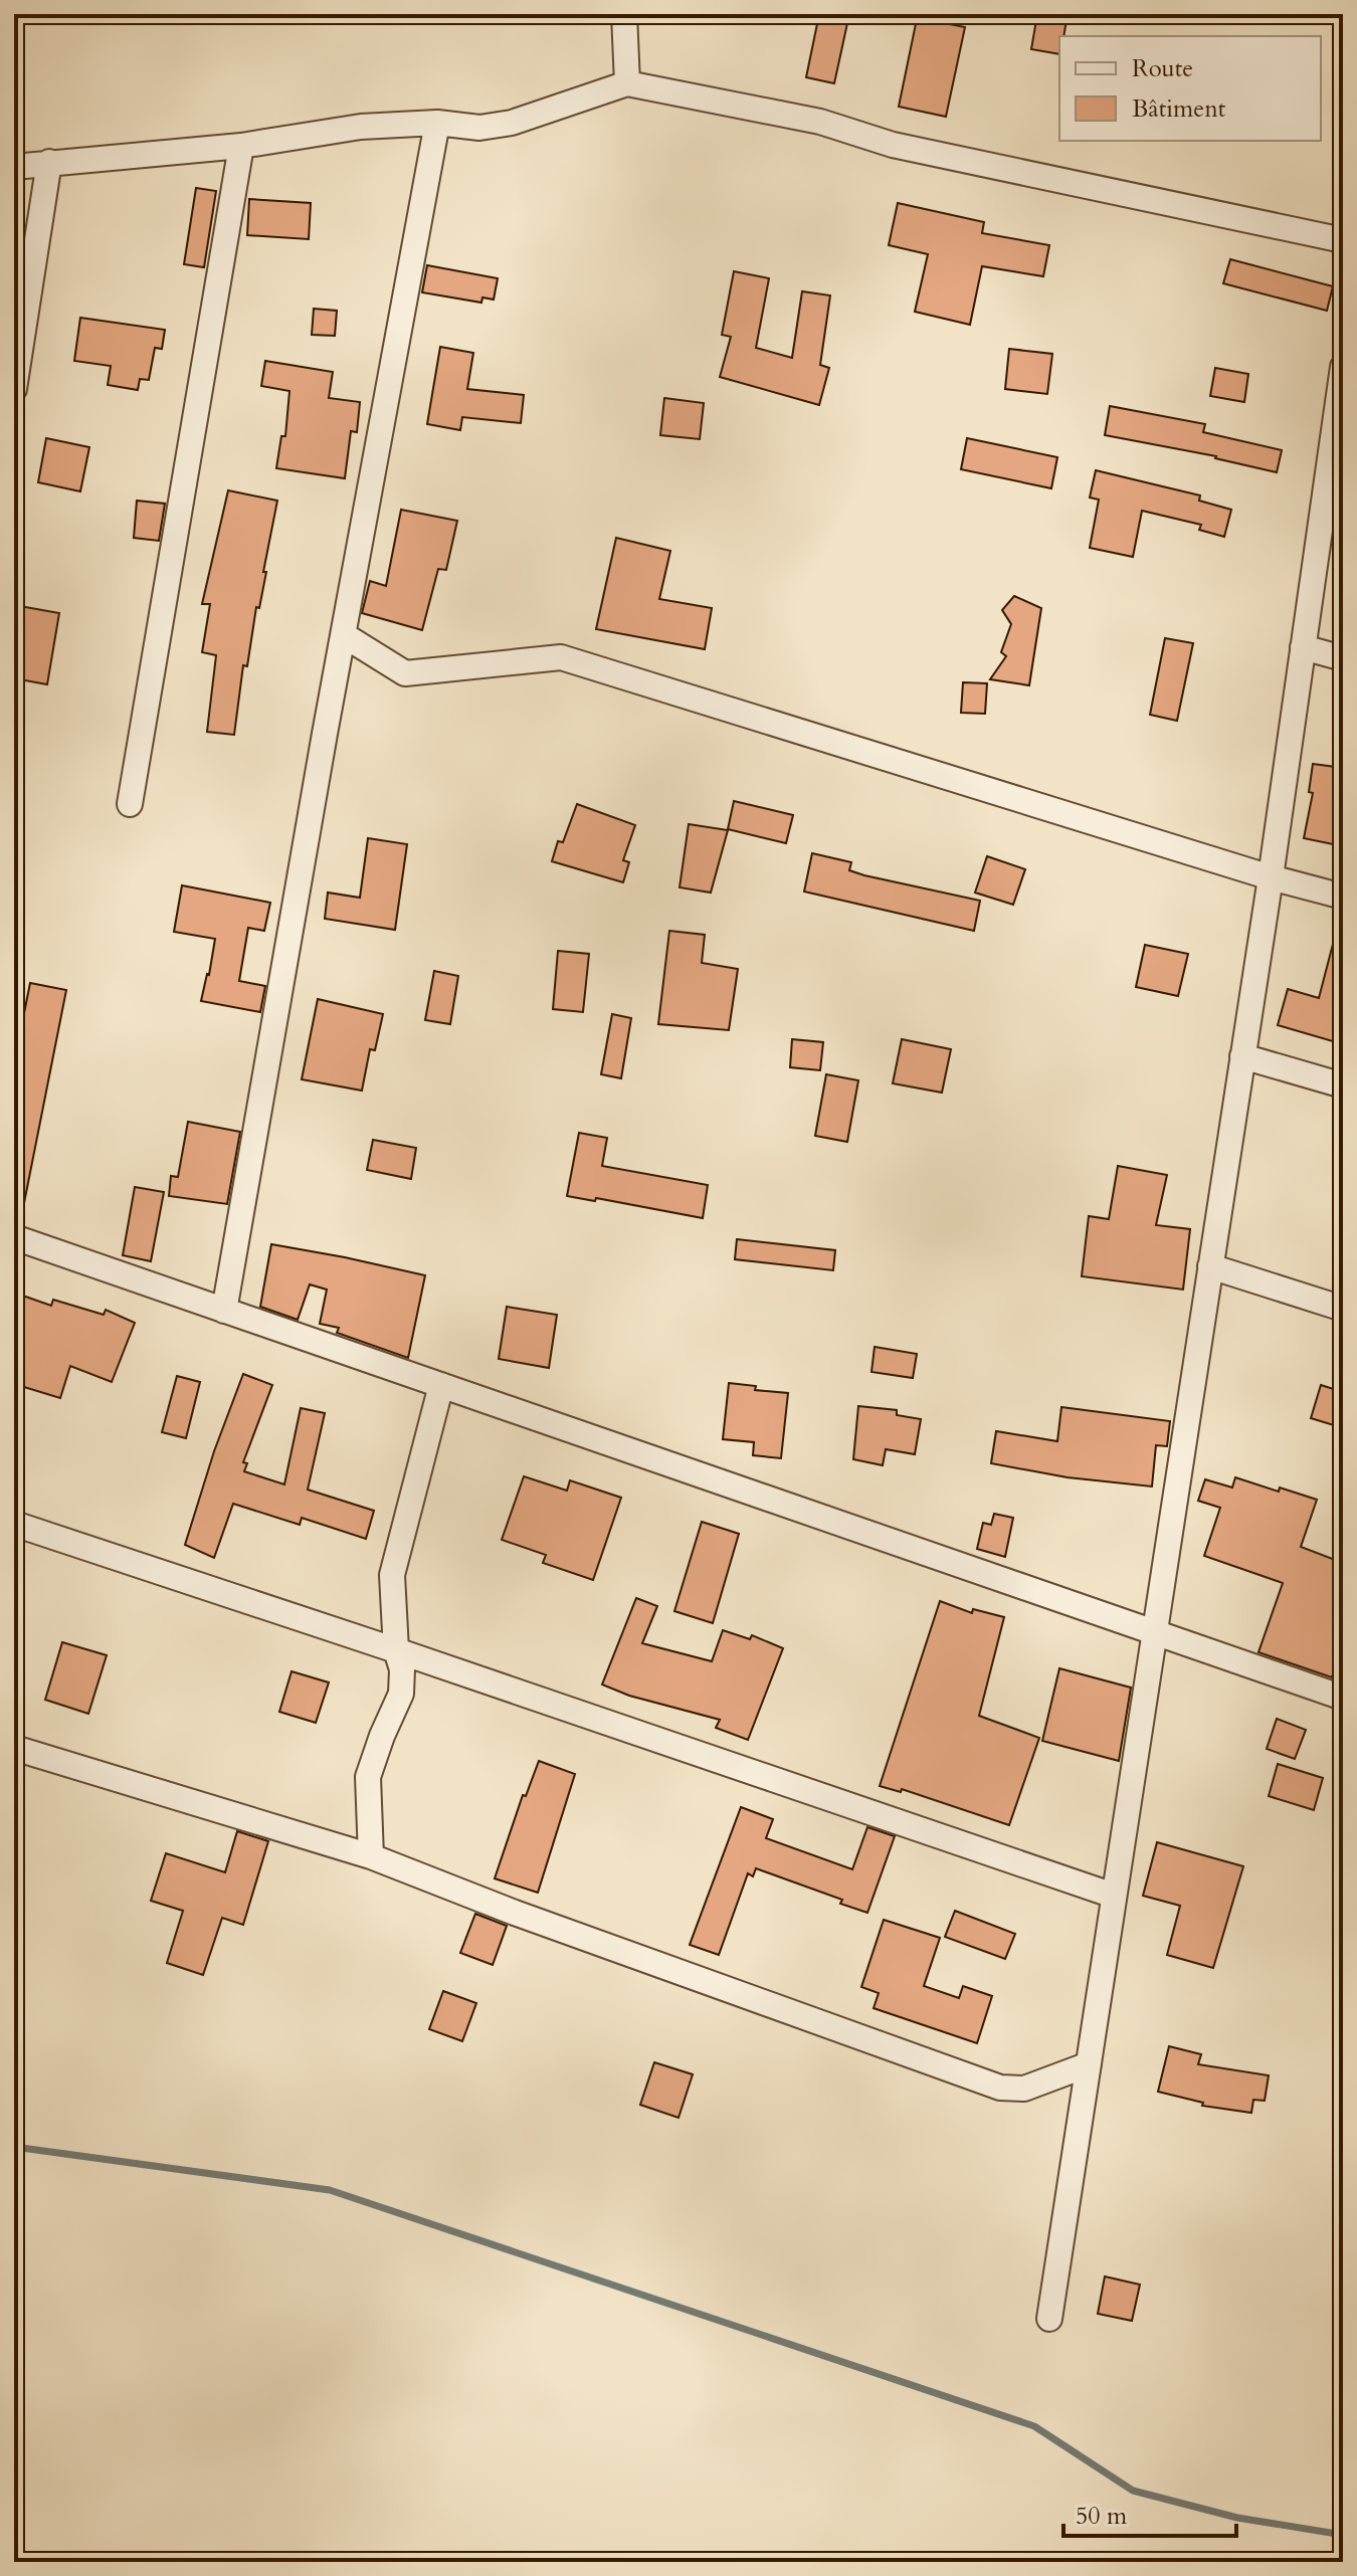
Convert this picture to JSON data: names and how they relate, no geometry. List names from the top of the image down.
{
  "legend": ["Route", "Bâtiment"],
  "scale_bar": "50 m"
}
